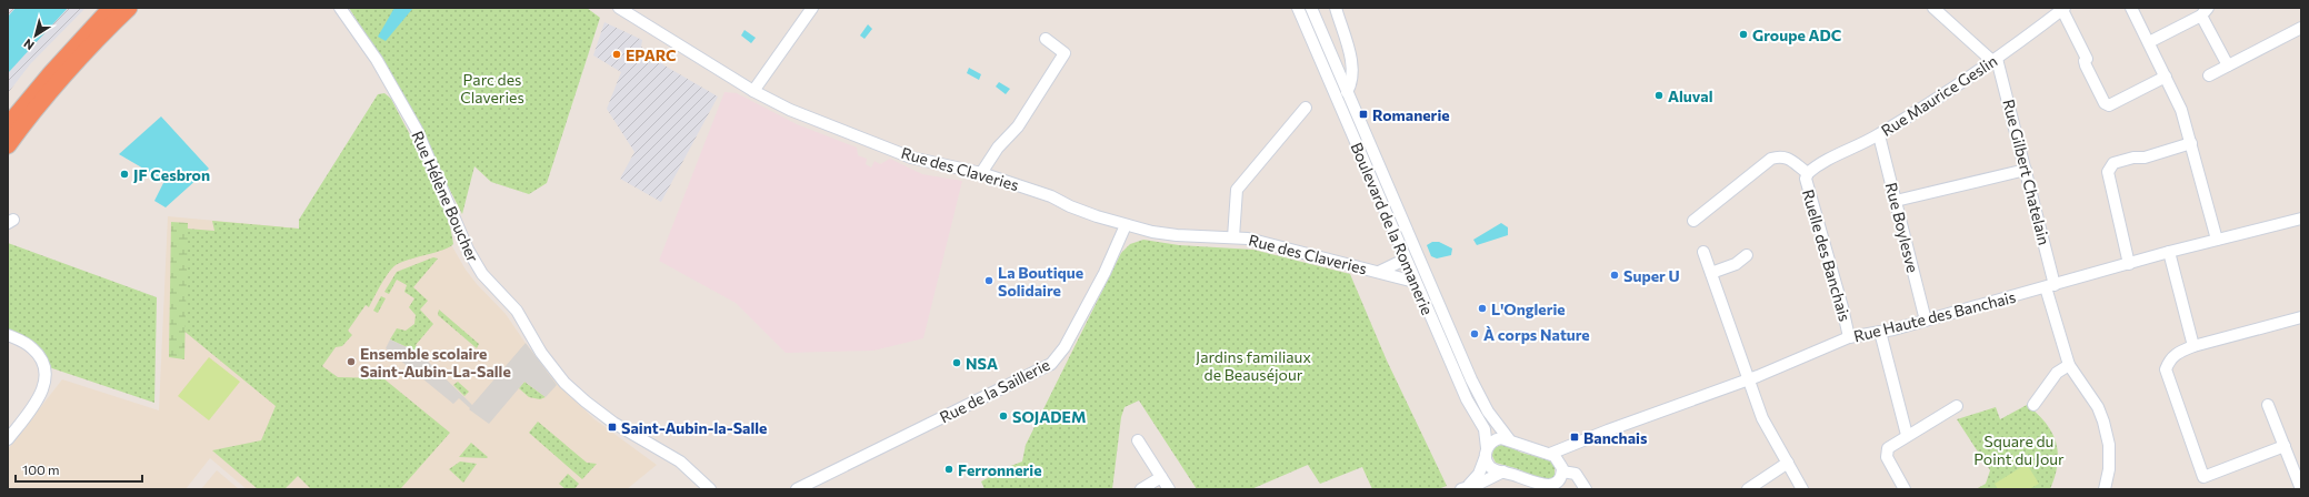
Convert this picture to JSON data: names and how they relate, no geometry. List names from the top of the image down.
{
  "streets": {
    "street": [
      "Rue Maurice Geslin",
      "Rue des Claveries",
      "Rue Gilbert Chatelain",
      "Rue Hélène Boucher",
      "Rue Boylesve",
      "Boulevard de la Romanerie",
      "Ruelle des Banchais",
      "Rue Haute des Banchais",
      "Rue de la Saillerie"
    ]
  },
  "crossings": [
    ["Rue Maurice Geslin", "Rue Gilbert Chatelain"],
    ["Rue Maurice Geslin", "Rue Boylesve"],
    ["Rue Maurice Geslin", "Ruelle des Banchais"],
    ["Rue des Claveries", "Boulevard de la Romanerie"],
    ["Rue des Claveries", "Rue de la Saillerie"],
    ["Rue Gilbert Chatelain", "Rue Haute des Banchais"],
    ["Rue Boylesve", "Rue Haute des Banchais"],
    ["Ruelle des Banchais", "Rue Haute des Banchais"]
  ],
  "parks": ["Parc des Claveries", "Jardins familiaux de Beauséjour", "Square du Point du Jour"],
  "places": {
    "other": [
      "Groupe ADC",
      "EPARC",
      "Aluval",
      "JF Cesbron",
      "Super U",
      "La Boutique Solidaire",
      "L'Onglerie",
      "À corps Nature",
      "Ensemble scolaire Saint-Aubin-La-Salle",
      "NSA",
      "SOJADEM",
      "Ferronnerie"
    ],
    "transit": ["Romanerie", "Saint-Aubin-la-Salle", "Banchais"]
  },
  "scale_bar": "100 m",
  "north": "bottom left"
}
